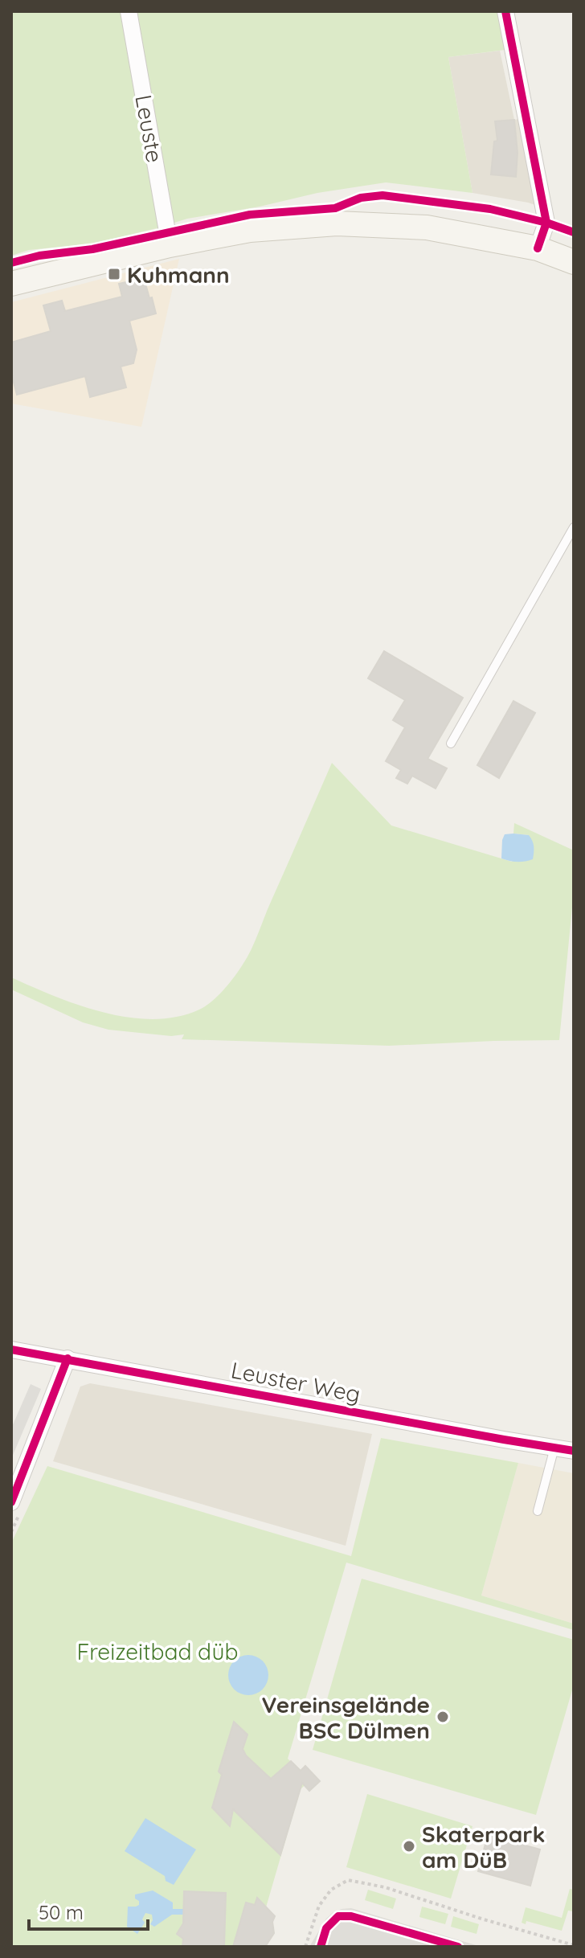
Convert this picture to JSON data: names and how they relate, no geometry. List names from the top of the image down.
{
  "streets": {
    "street": ["Leuste", "Leuster Weg"]
  },
  "parks": ["Freizeitbad düb"],
  "places": {
    "transit": ["Kuhmann"],
    "other": ["Vereinsgelände BSC Dülmen", "Skaterpark am DüB"]
  },
  "scale_bar": "50 m"
}
